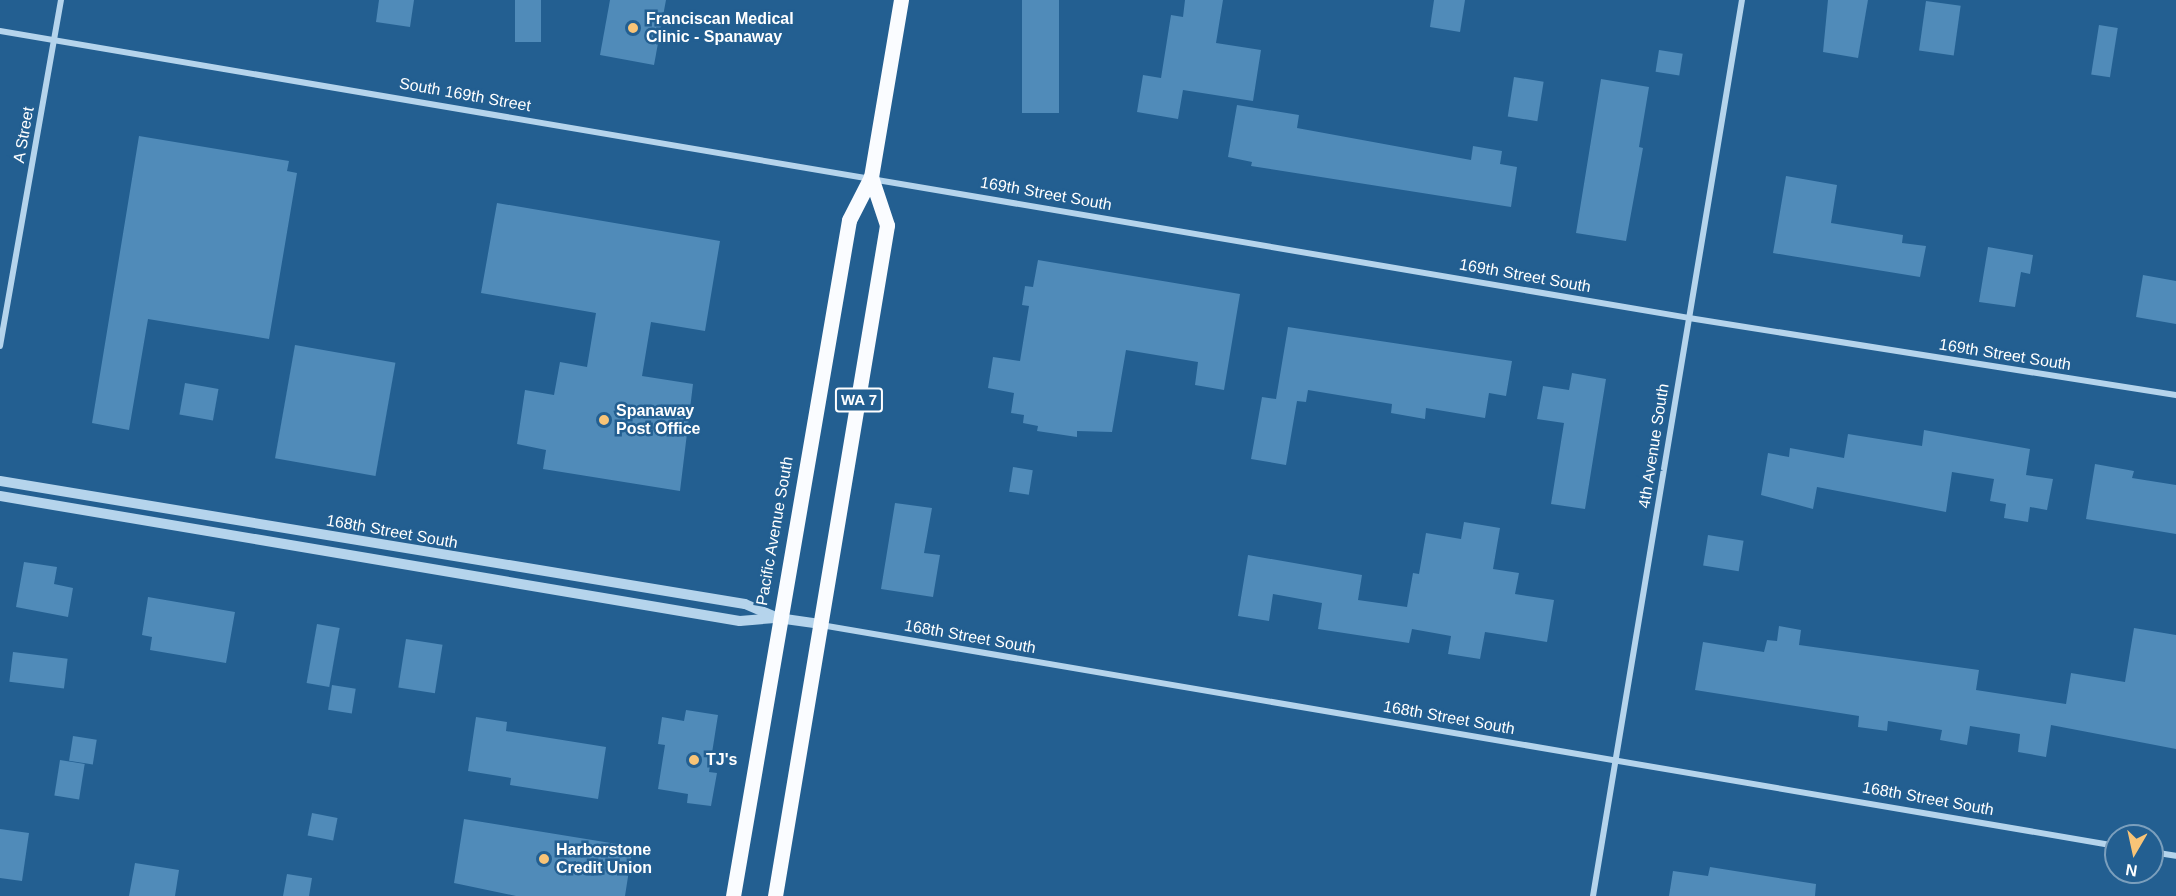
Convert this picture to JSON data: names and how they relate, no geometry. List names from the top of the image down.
{
  "streets": {
    "main road": ["WA 7", "Pacific Avenue South"],
    "street": [
      "South 169th Street",
      "A Street",
      "169th Street South",
      "4th Avenue South",
      "168th Street South"
    ]
  },
  "crossings": [
    ["South 169th Street", "A Street"],
    ["South 169th Street", "169th Street South"],
    ["South 169th Street", "Pacific Avenue South"],
    ["169th Street South", "4th Avenue South"],
    ["169th Street South", "Pacific Avenue South"],
    ["4th Avenue South", "168th Street South"],
    ["Pacific Avenue South", "168th Street South"]
  ],
  "places": [
    "Franciscan Medical Clinic - Spanaway",
    "Spanaway Post Office",
    "TJ's",
    "Harborstone Credit Union"
  ],
  "north": "bottom"
}
